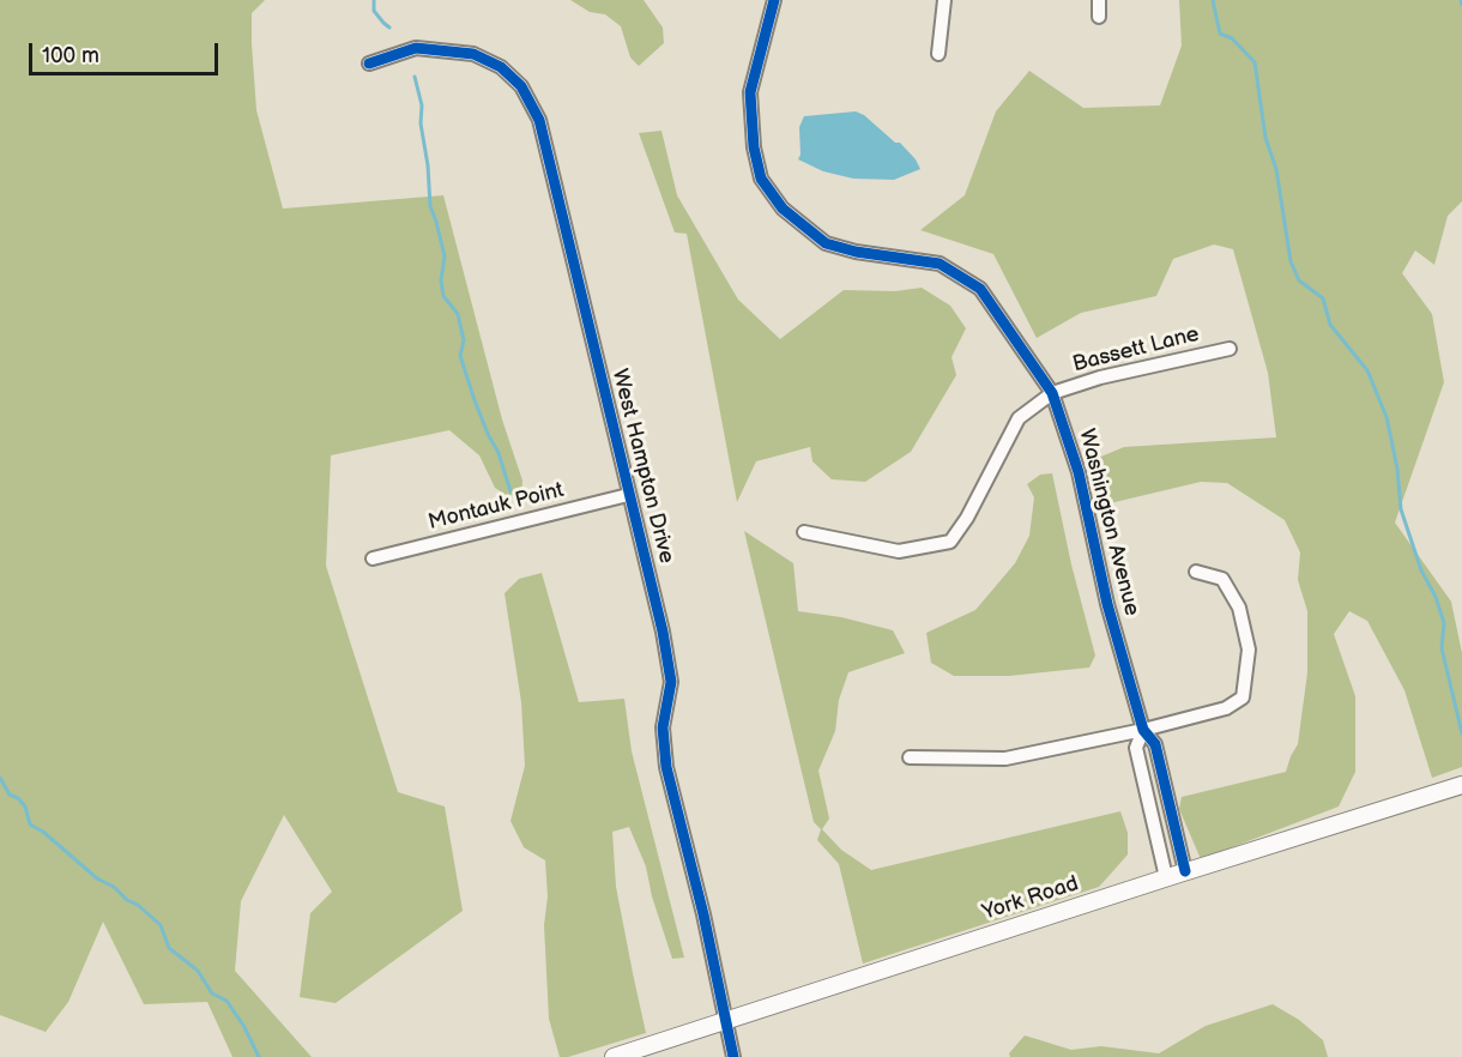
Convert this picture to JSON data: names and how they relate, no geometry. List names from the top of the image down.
{
  "streets": {
    "street": [
      "Bassett Lane",
      "West Hampton Drive",
      "Montauk Point",
      "Washington Avenue",
      "York Road"
    ]
  },
  "crossings": [
    ["Bassett Lane", "Washington Avenue"],
    ["West Hampton Drive", "Montauk Point"],
    ["West Hampton Drive", "York Road"],
    ["Washington Avenue", "York Road"]
  ],
  "scale_bar": "100 m"
}
